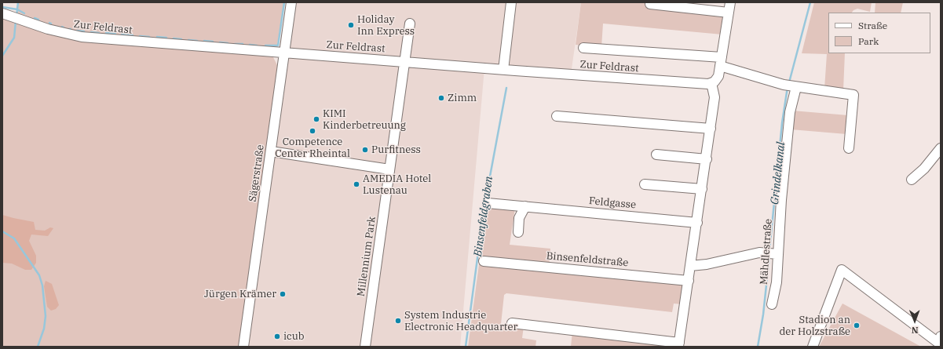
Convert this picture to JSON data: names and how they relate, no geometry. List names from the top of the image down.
{
  "streets": {
    "street": [
      "Zur Feldrast",
      "Sägerstraße",
      "Feldgasse",
      "Mähdlestraße",
      "Millennium Park",
      "Binsenfeldstraße"
    ]
  },
  "crossings": [
    ["Zur Feldrast", "Sägerstraße"],
    ["Zur Feldrast", "Millennium Park"]
  ],
  "water": ["Grindelkanal", "Binsenfeldgraben"],
  "places": [
    "Holiday Inn Express",
    "Zimm",
    "KIMI Kinderbetreuung",
    "Competence Center Rheintal",
    "Purfitness",
    "AMEDIA Hotel Lustenau",
    "Jürgen Krämer",
    "System Industrie Electronic Headquarter",
    "Stadion an der Holzstraße",
    "icub"
  ],
  "legend": ["Straße", "Park"],
  "north": "bottom"
}
